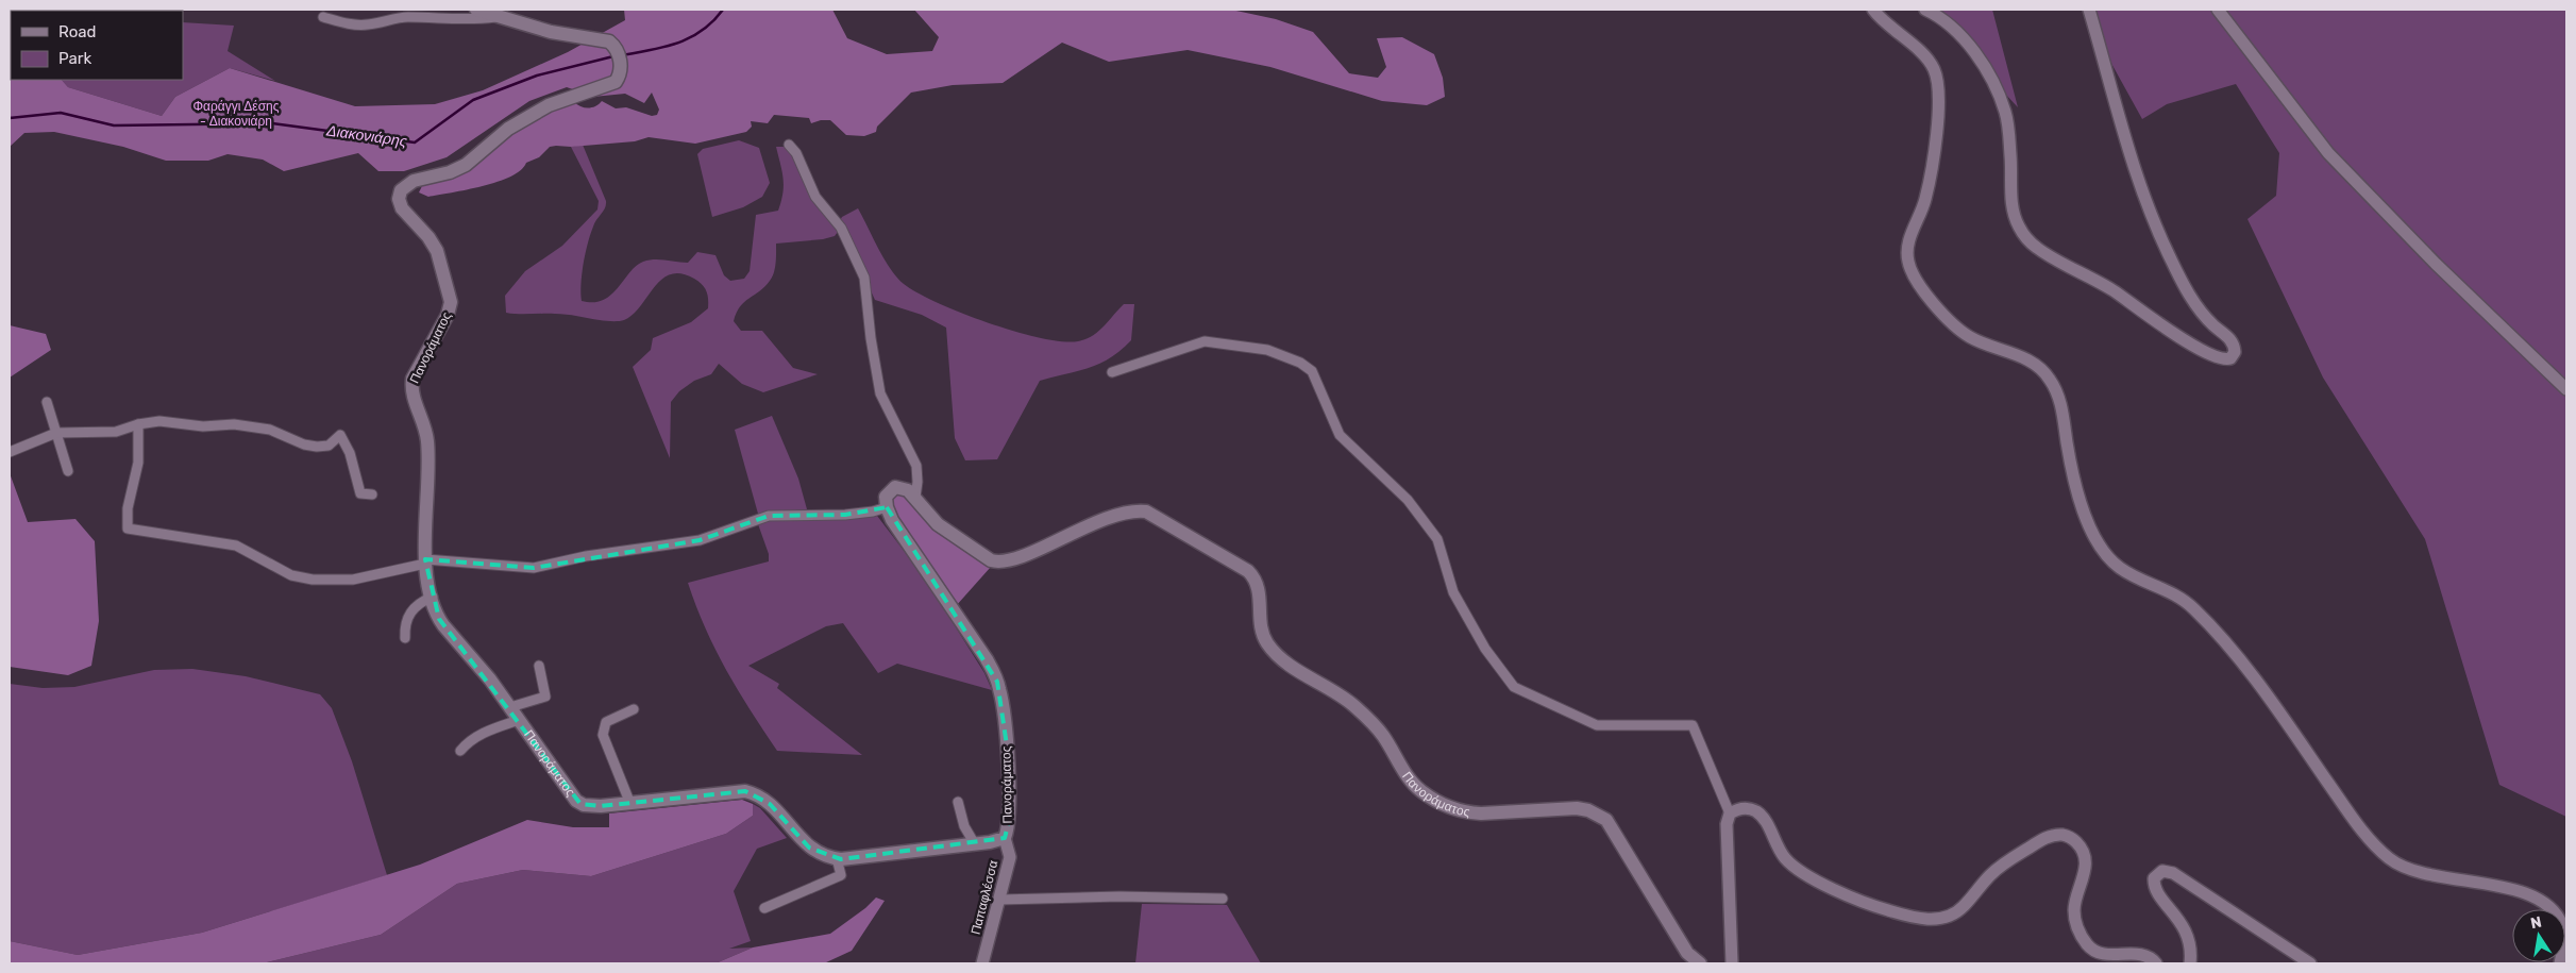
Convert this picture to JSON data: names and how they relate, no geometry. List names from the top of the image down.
{
  "streets": {
    "main road": ["Πανοράματος"],
    "street": ["Παπαφλέσσα"]
  },
  "crossings": [
    ["Πανοράματος", "Παπαφλέσσα"]
  ],
  "water": ["Διακονιάρης"],
  "parks": ["Φαράγγι Δέσης - Διακονιάρη"],
  "legend": ["Road", "Park"],
  "north": "top"
}
